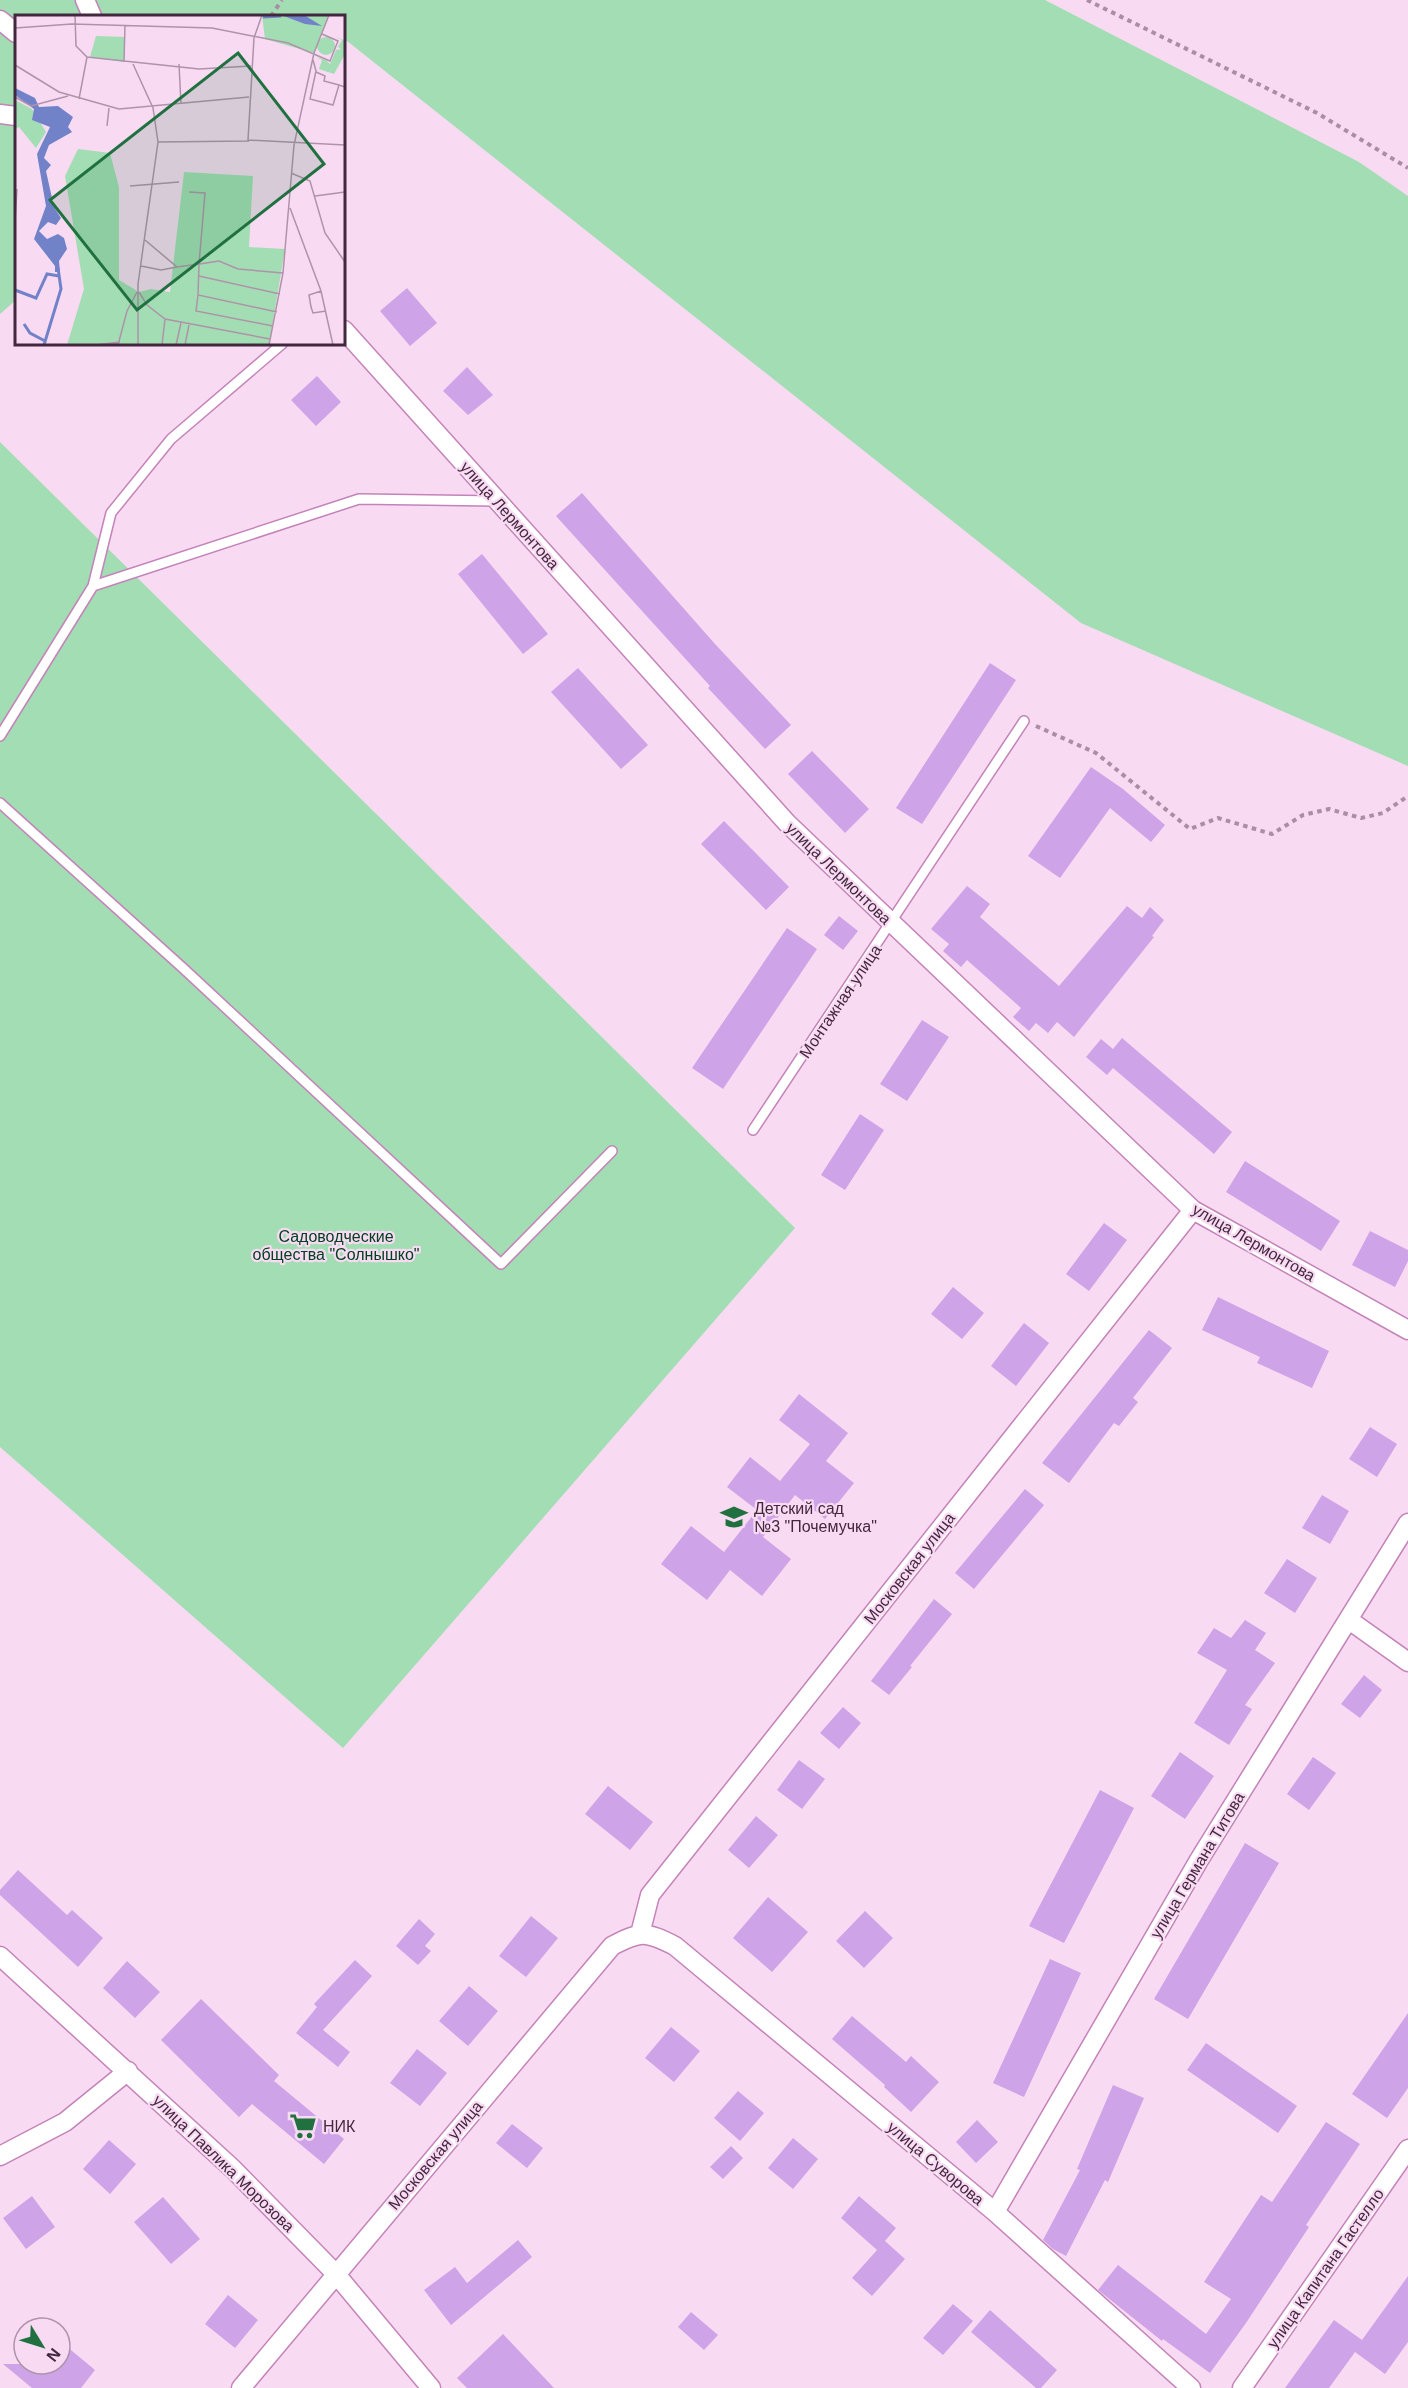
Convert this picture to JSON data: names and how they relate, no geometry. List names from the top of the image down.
{
  "streets": {
    "street": [
      "улица Лермонтова",
      "Московская улица",
      "улица Германа Титова",
      "улица Павлика Морозова",
      "улица Суворова",
      "улица Капитана Гастелло"
    ],
    "lane": ["Монтажная улица"]
  },
  "crossings": [
    ["улица Лермонтова", "Монтажная улица"],
    ["улица Лермонтова", "Московская улица"],
    ["Московская улица", "улица Павлика Морозова"],
    ["Московская улица", "улица Суворова"],
    ["улица Германа Титова", "улица Суворова"]
  ],
  "parks": ["Садоводческие общества \"Солнышко\""],
  "places": {
    "school or university": ["Детский сад №3 \"Почемучка\""],
    "supermarket": ["НИК"]
  },
  "north": "bottom right"
}
